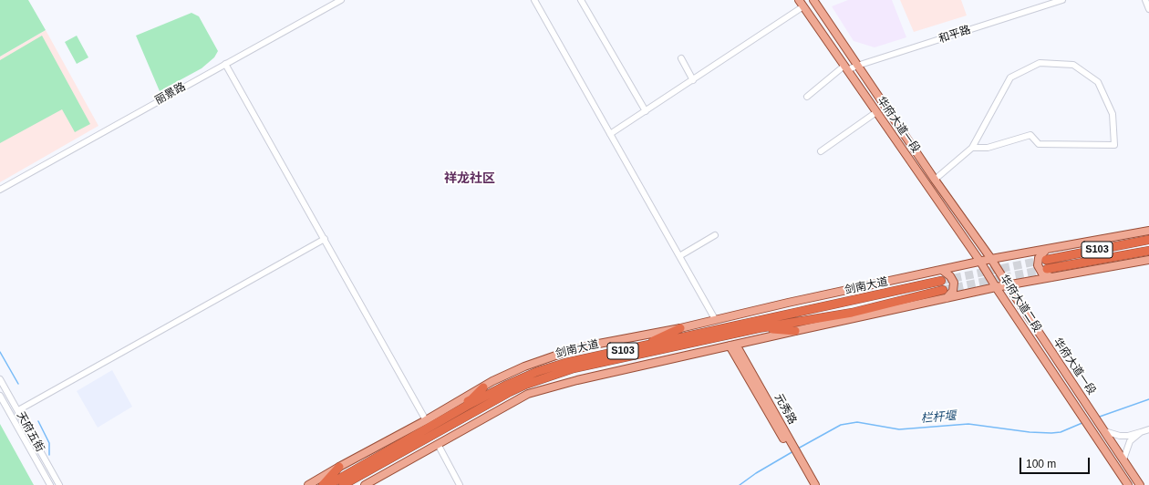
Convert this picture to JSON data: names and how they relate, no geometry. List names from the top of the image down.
{
  "streets": {
    "highway": ["S103", "剑南大道"],
    "main road": ["华府大道一段", "华府大道二段", "元秀路"],
    "street": ["和平路", "丽景路", "天府五街"]
  },
  "crossings": [
    ["和平路", "华府大道一段"],
    ["华府大道一段", "华府大道二段"]
  ],
  "districts": ["祥龙社区"],
  "water": ["栏杆堰"],
  "scale_bar": "100 m"
}
